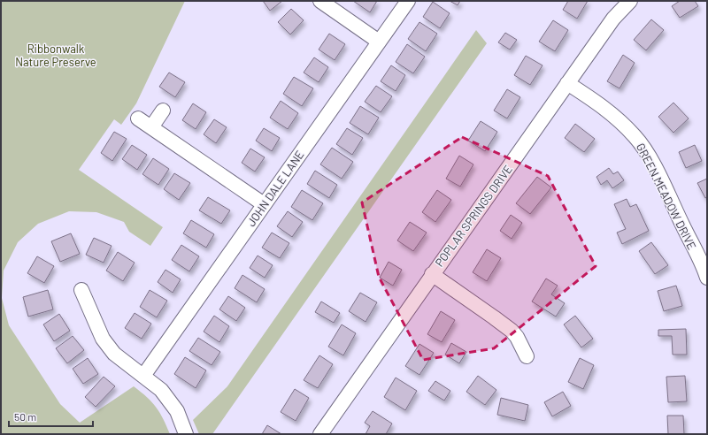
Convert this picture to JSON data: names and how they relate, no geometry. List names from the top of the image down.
{
  "streets": {
    "street": ["JOHN DALE LANE", "GREEN MEADOW DRIVE", "POPLAR SPRINGS DRIVE"]
  },
  "crossings": [
    ["GREEN MEADOW DRIVE", "POPLAR SPRINGS DRIVE"]
  ],
  "parks": ["Ribbonwalk Nature Preserve"],
  "scale_bar": "50 m"
}
